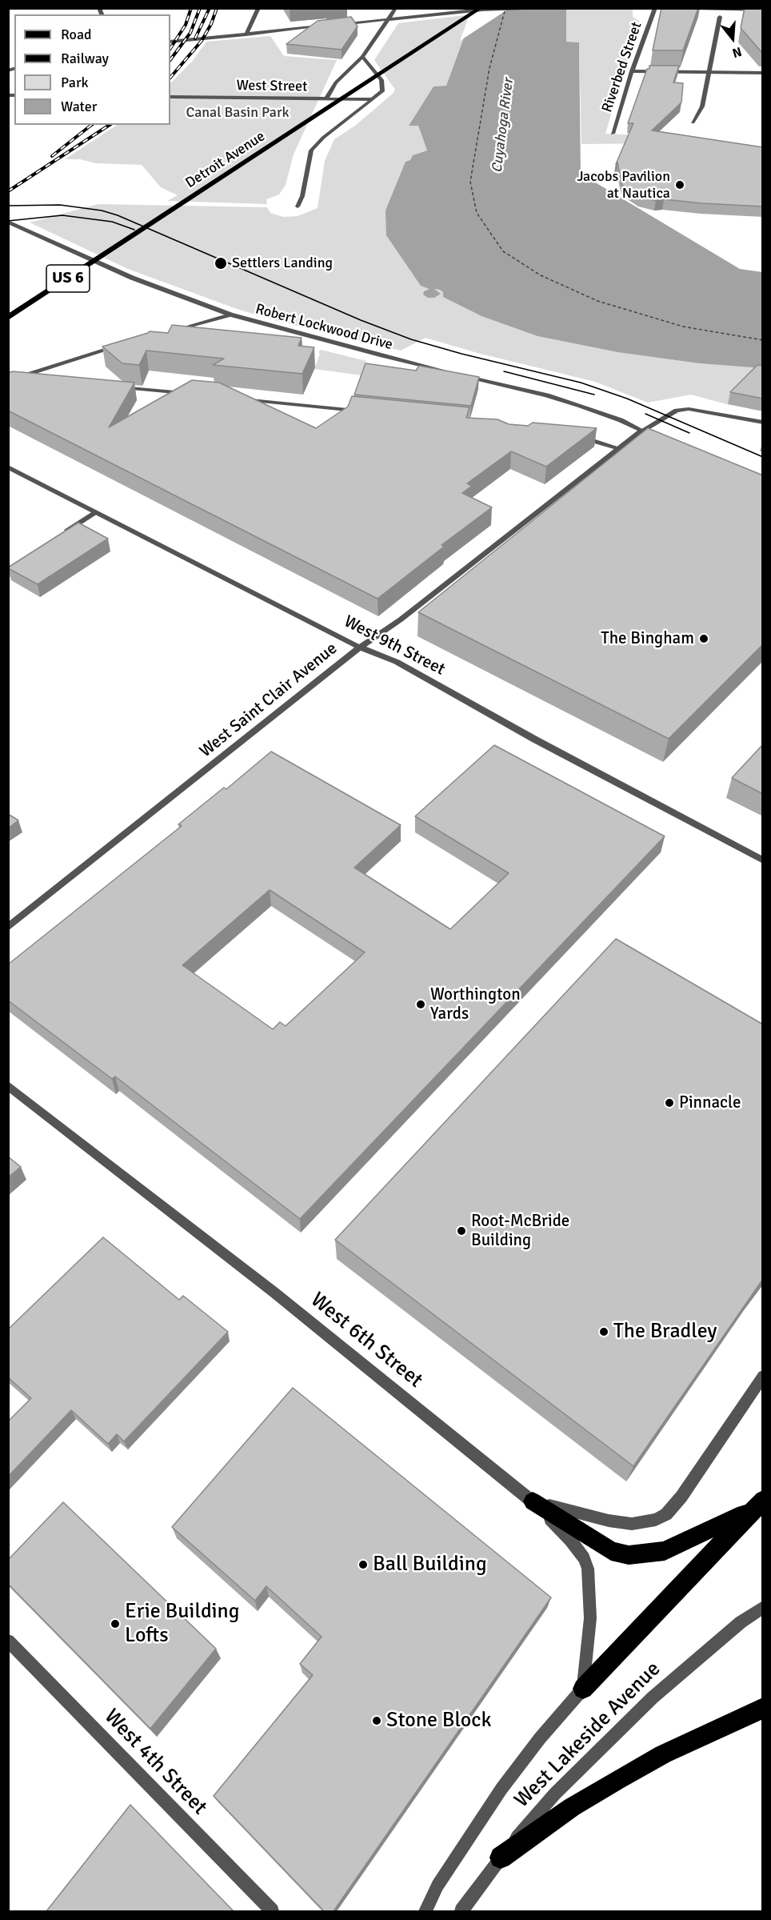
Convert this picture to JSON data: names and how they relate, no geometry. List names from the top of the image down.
{
  "streets": {
    "main road": ["Detroit Avenue", "US 6"],
    "street": [
      "Riverbed Street",
      "West Street",
      "Robert Lockwood Drive",
      "West 9th Street",
      "West Saint Clair Avenue",
      "West 6th Street",
      "West Lakeside Avenue",
      "West 4th Street"
    ]
  },
  "crossings": [
    ["Robert Lockwood Drive", "West Saint Clair Avenue"],
    ["West 9th Street", "West Saint Clair Avenue"],
    ["West 6th Street", "West Lakeside Avenue"]
  ],
  "water": ["Cuyahoga River"],
  "parks": ["Canal Basin Park"],
  "places": [
    "Jacobs Pavilion at Nautica",
    "Settlers Landing",
    "The Bingham",
    "Worthington Yards",
    "Pinnacle",
    "Root-McBride Building",
    "The Bradley",
    "Ball Building",
    "Erie Building Lofts",
    "Stone Block"
  ],
  "legend": [
    "Road",
    "Railway",
    "Park",
    "Water"
  ],
  "north": "bottom"
}
